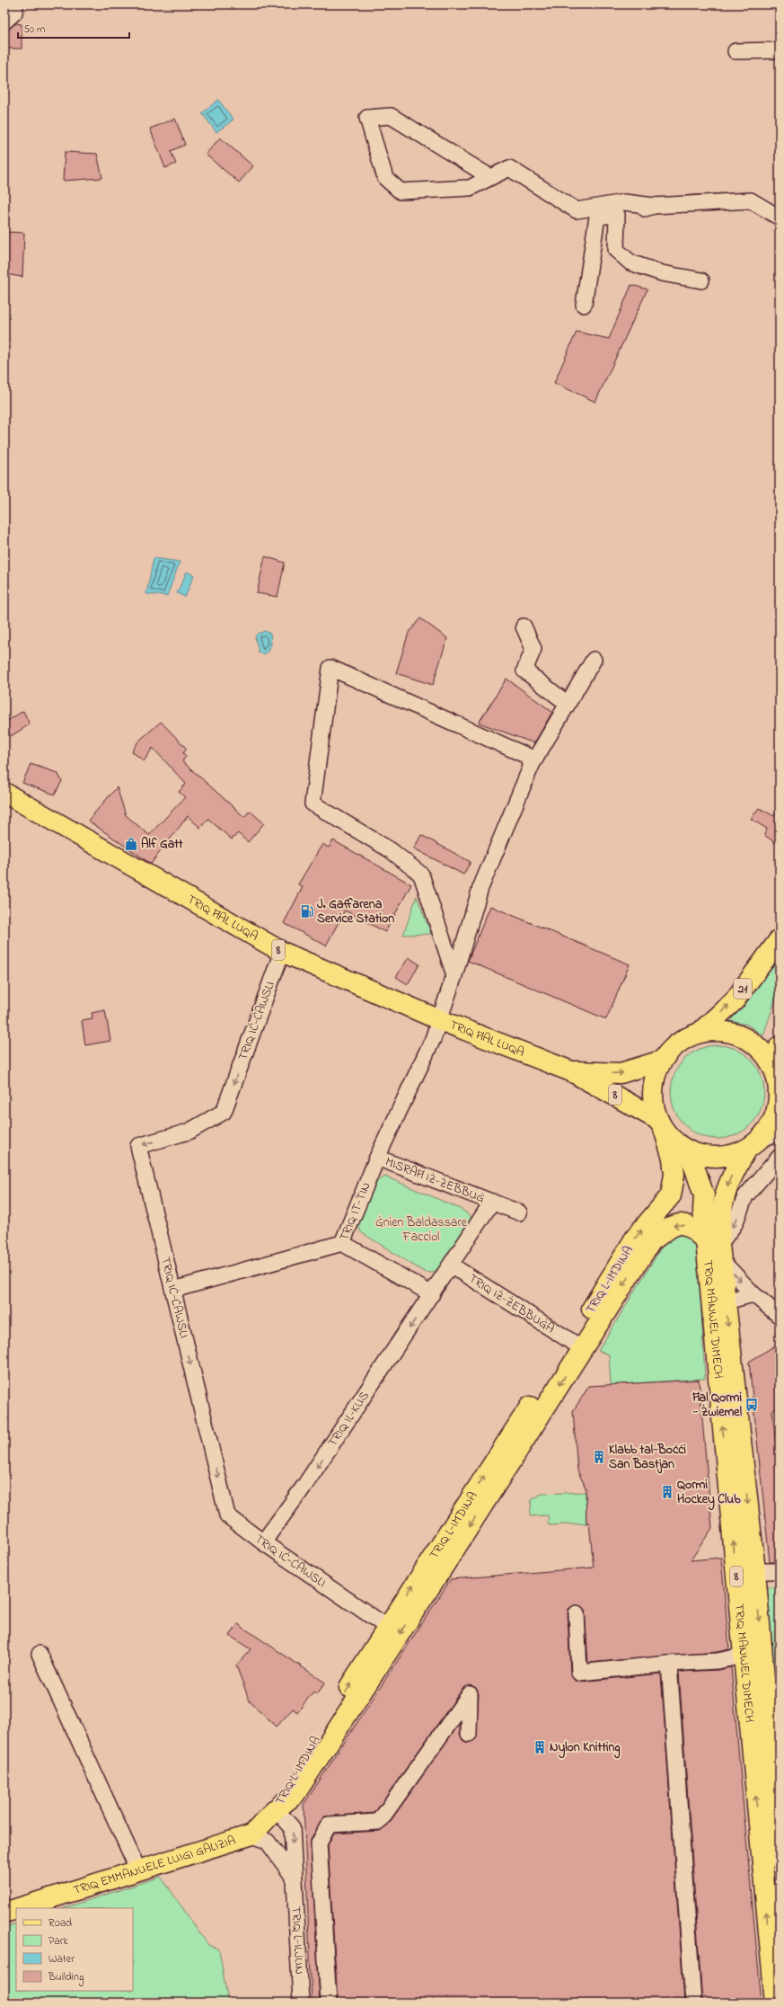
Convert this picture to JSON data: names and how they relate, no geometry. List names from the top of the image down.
{
  "streets": {
    "main road": [
      "TRIQ ĦAL LUQA",
      "8",
      "21",
      "TRIQ L-IMDINA",
      "TRIQ MANWEL DIMECH",
      "TRIQ EMMANUELE LUIGI GALIZIA"
    ],
    "street": [
      "TRIQ IĊ-ĊAWSLI",
      "MISRAĦ IŻ-ŻEBBUĠ",
      "TRIQ IT-TIN",
      "TRIQ IŻ-ŻEBBUĠA",
      "TRIQ IL-KUS",
      "TRIQ L-ILJUN"
    ]
  },
  "crossings": [
    ["TRIQ ĦAL LUQA", "8"],
    ["TRIQ ĦAL LUQA", "21"],
    ["TRIQ ĦAL LUQA", "TRIQ IĊ-ĊAWSLI"],
    ["TRIQ ĦAL LUQA", "TRIQ IT-TIN"],
    ["TRIQ ĦAL LUQA", "TRIQ L-IMDINA"],
    ["TRIQ ĦAL LUQA", "TRIQ MANWEL DIMECH"],
    ["8", "21"],
    ["8", "TRIQ L-IMDINA"],
    ["8", "TRIQ MANWEL DIMECH"],
    ["21", "TRIQ L-IMDINA"],
    ["21", "TRIQ MANWEL DIMECH"],
    ["TRIQ IĊ-ĊAWSLI", "TRIQ IT-TIN"],
    ["TRIQ IĊ-ĊAWSLI", "TRIQ L-IMDINA"],
    ["TRIQ IĊ-ĊAWSLI", "TRIQ IL-KUS"],
    ["MISRAĦ IŻ-ŻEBBUĠ", "TRIQ IT-TIN"],
    ["MISRAĦ IŻ-ŻEBBUĠ", "TRIQ IŻ-ŻEBBUĠA"],
    ["MISRAĦ IŻ-ŻEBBUĠ", "TRIQ IL-KUS"],
    ["TRIQ L-IMDINA", "TRIQ IŻ-ŻEBBUĠA"],
    ["TRIQ L-IMDINA", "TRIQ MANWEL DIMECH"],
    ["TRIQ L-IMDINA", "TRIQ EMMANUELE LUIGI GALIZIA"],
    ["TRIQ L-IMDINA", "TRIQ L-ILJUN"],
    ["TRIQ EMMANUELE LUIGI GALIZIA", "TRIQ L-ILJUN"]
  ],
  "one_way": ["TRIQ IĊ-ĊAWSLI", "TRIQ IL-KUS", "TRIQ L-ILJUN"],
  "parks": ["Ġnien Baldassare Facciol"],
  "places": {
    "shop": ["Alf Gatt"],
    "fuel station": ["J. Gaffarena Service Station"],
    "bus stop": ["Ħal Qormi - Żwiemel"],
    "building": ["Klabb tal-Boċċi San Bastjan", "Qormi Hockey Club", "Nylon Knitting"]
  },
  "legend": [
    "Road",
    "Park",
    "Water",
    "Building"
  ],
  "scale_bar": "50 m"
}
